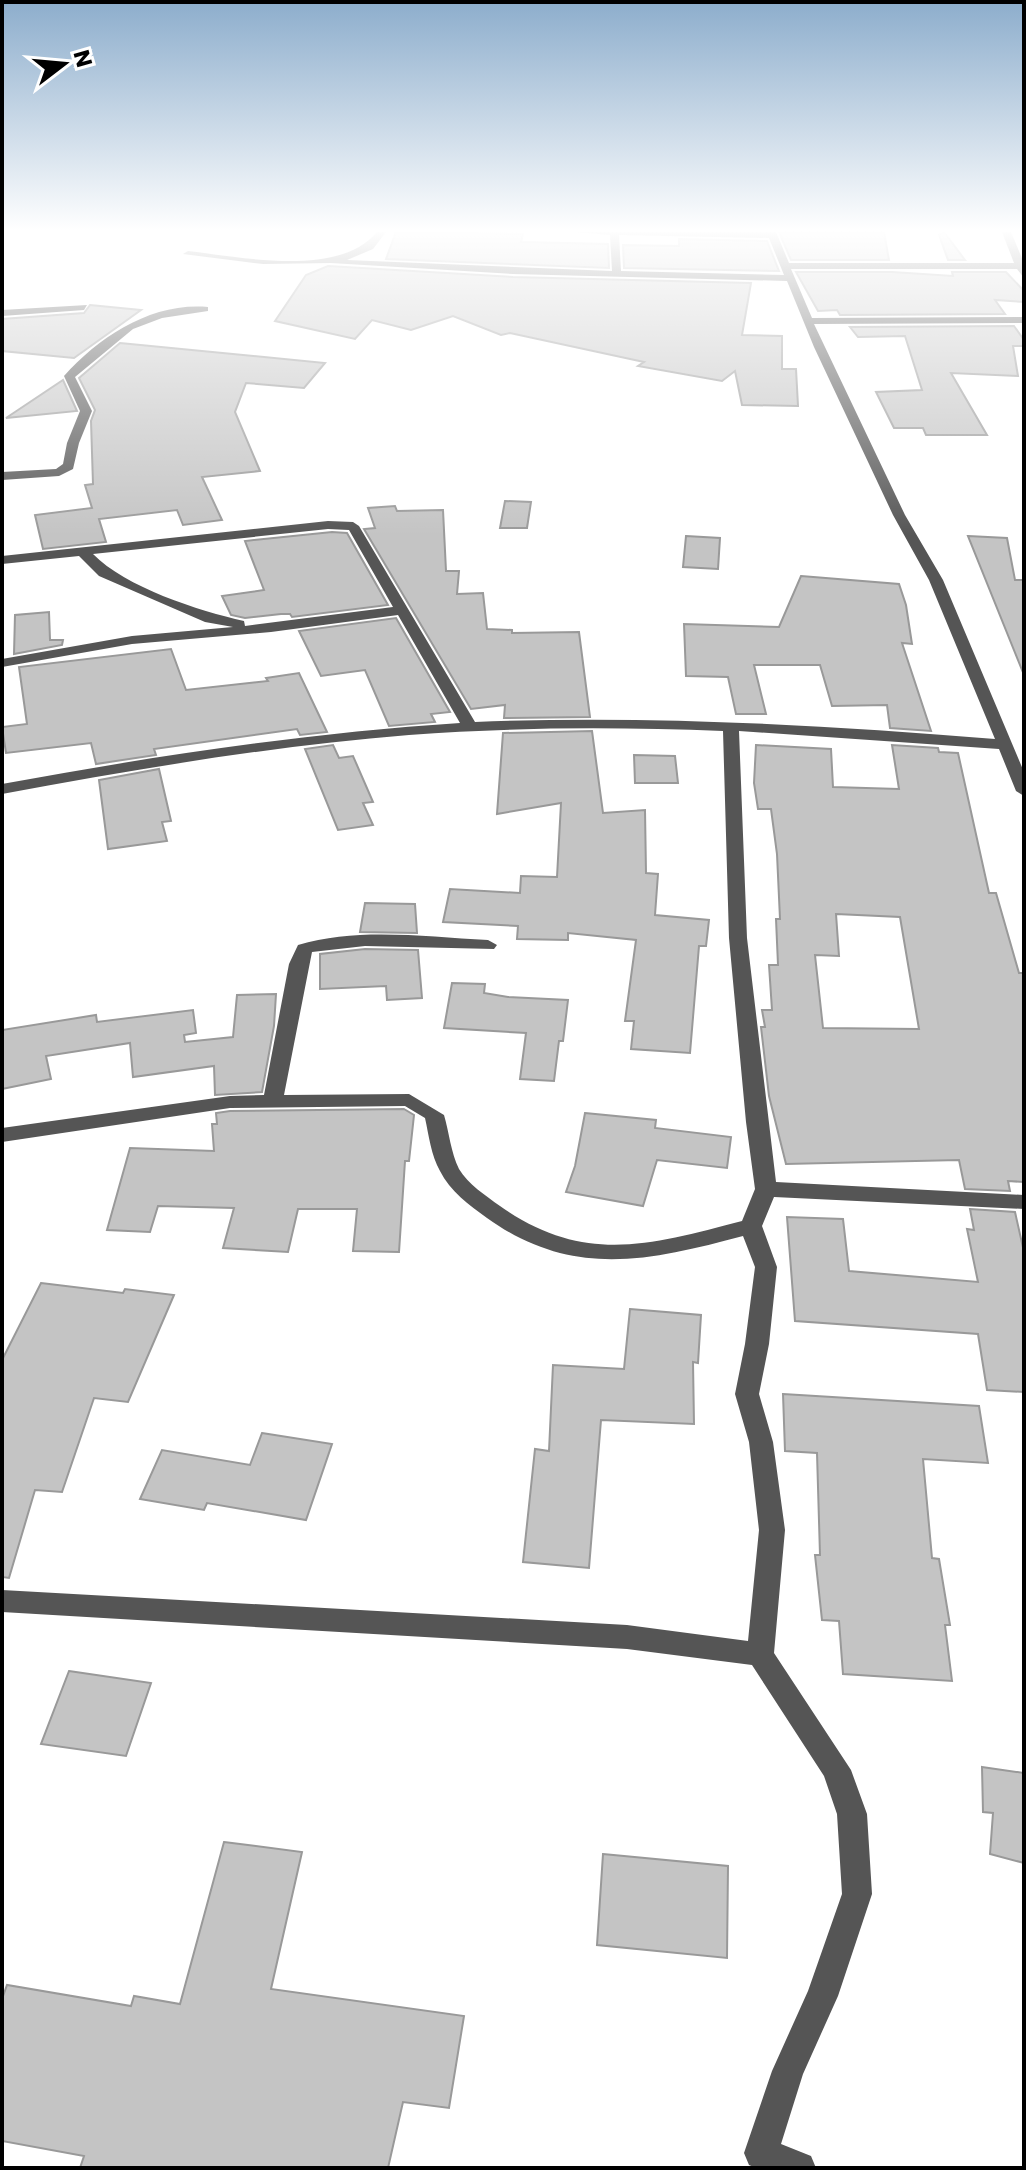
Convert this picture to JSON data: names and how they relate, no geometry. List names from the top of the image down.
{
  "north": "right"
}
